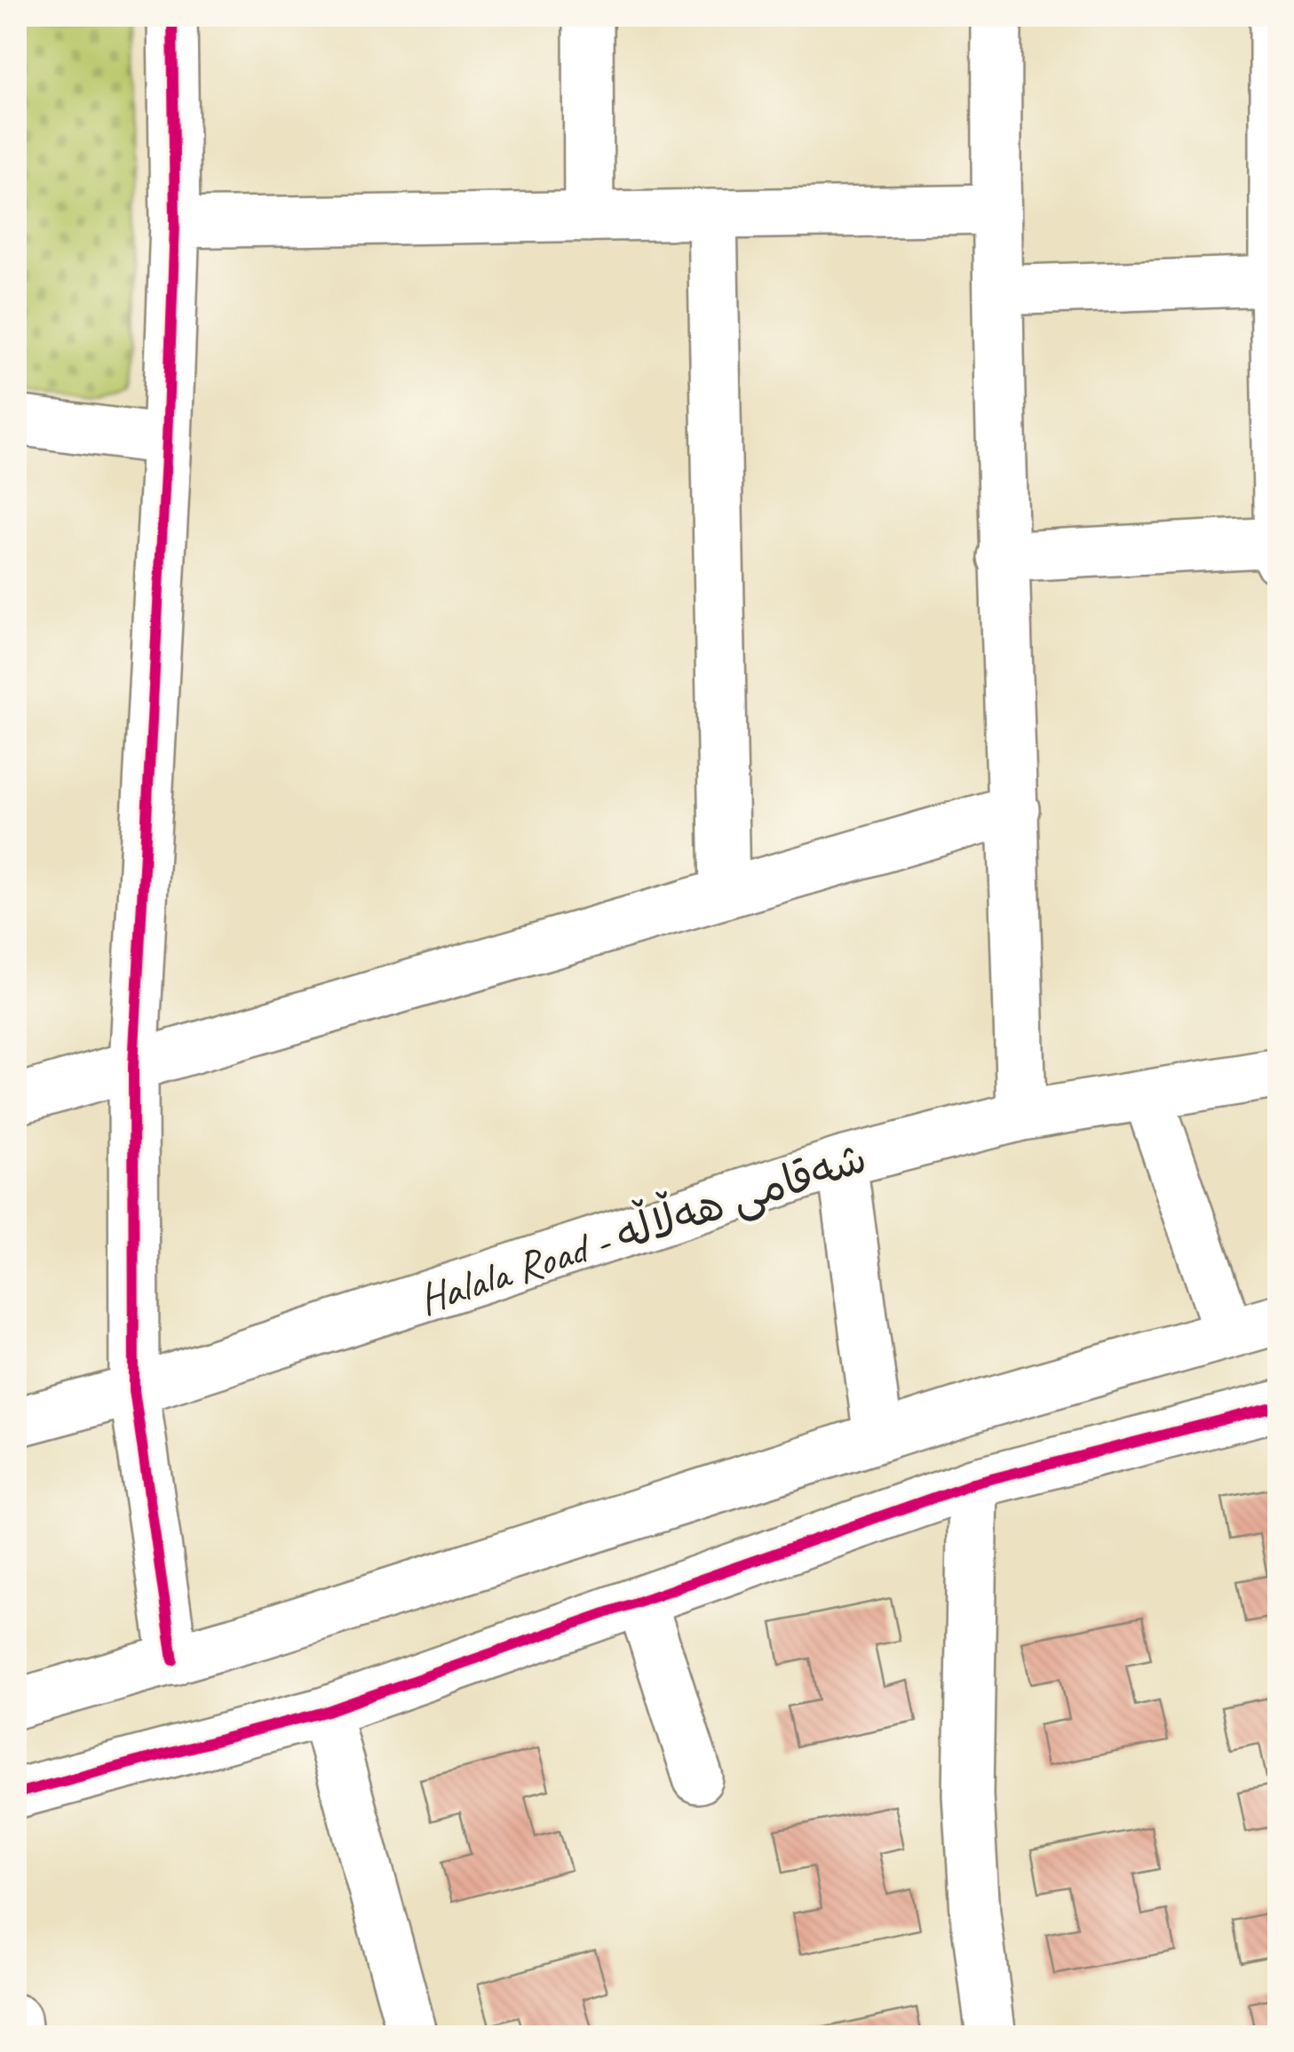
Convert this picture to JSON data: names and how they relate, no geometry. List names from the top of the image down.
{
  "streets": {
    "street": ["Halala Road - شەقامی هەڵاڵە"]
  }
}
